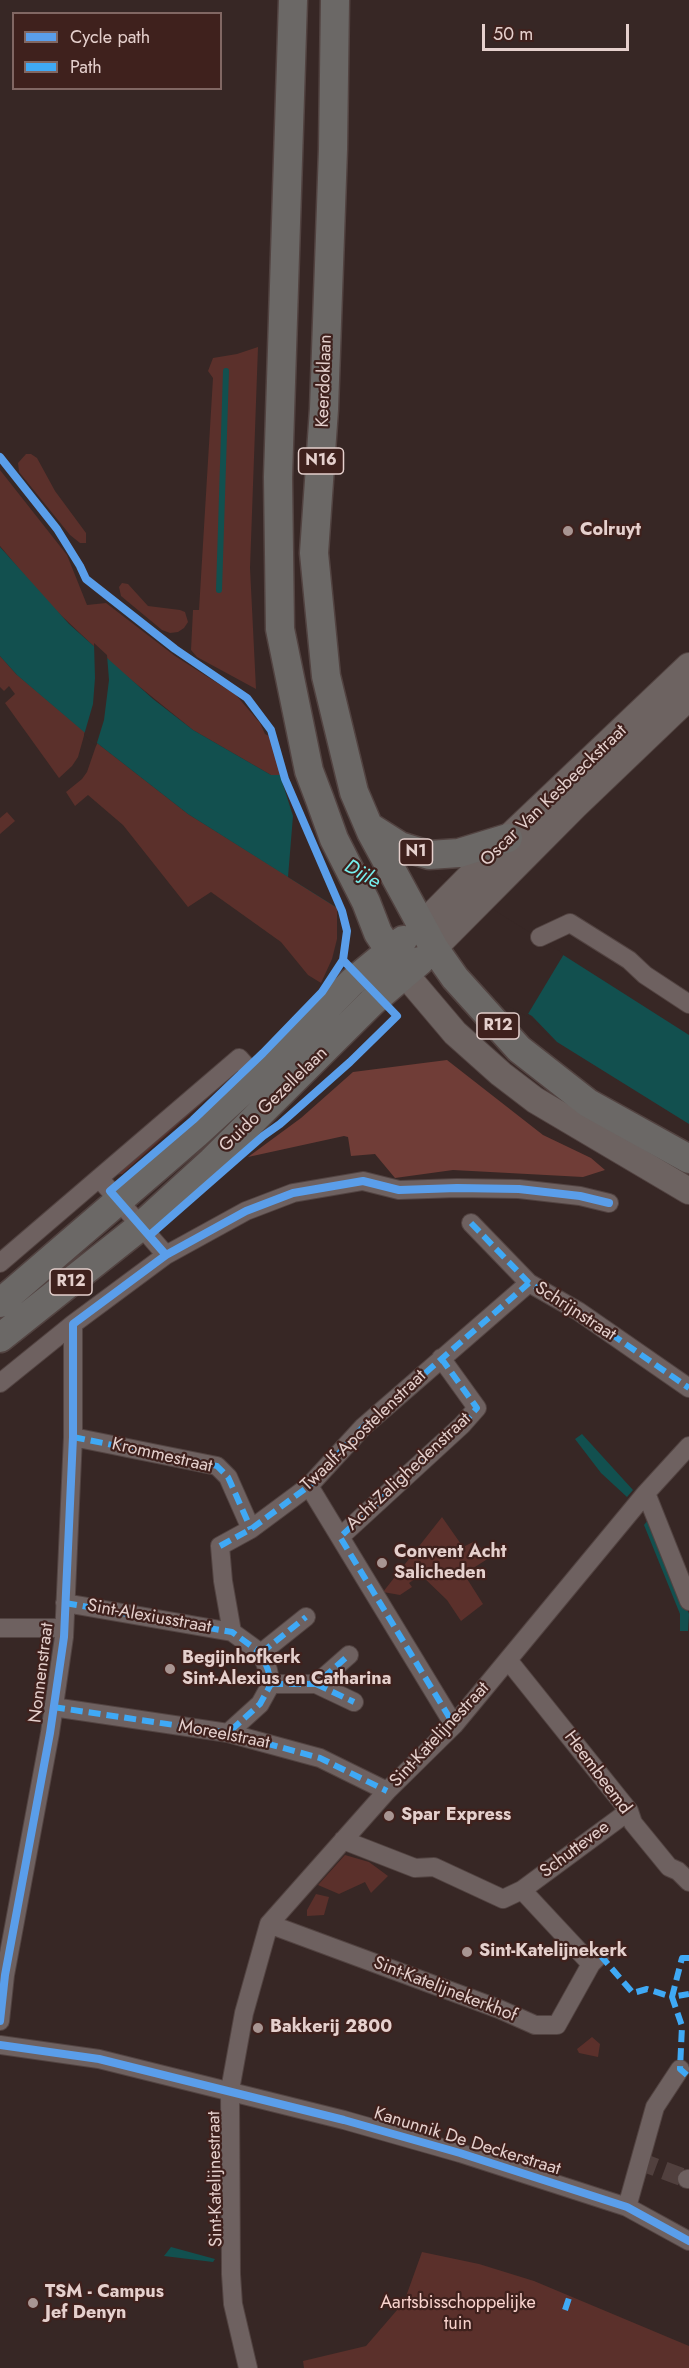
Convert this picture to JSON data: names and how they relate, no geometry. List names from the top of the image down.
{
  "streets": {
    "main road": [
      "Keerdoklaan",
      "N16",
      "Oscar Van Kesbeeckstraat",
      "N1",
      "R12",
      "Guido Gezellelaan"
    ],
    "street": [
      "Schrijnstraat",
      "Twaalf-Apostelenstraat",
      "Krommestraat",
      "Acht-Zalighedenstraat",
      "Sint-Alexiusstraat",
      "Nonnenstraat",
      "Moreelstraat",
      "Sint-Katelijnestraat",
      "Heembeemd",
      "Schuttevee",
      "Sint-Katelijnekerkhof",
      "Kanunnik De Deckerstraat"
    ]
  },
  "crossings": [
    ["Keerdoklaan", "N16"],
    ["Keerdoklaan", "N1"],
    ["N16", "Oscar Van Kesbeeckstraat"],
    ["N16", "N1"],
    ["N16", "R12"],
    ["N16", "Guido Gezellelaan"],
    ["Oscar Van Kesbeeckstraat", "N1"],
    ["Oscar Van Kesbeeckstraat", "R12"],
    ["Oscar Van Kesbeeckstraat", "Guido Gezellelaan"],
    ["R12", "Guido Gezellelaan"],
    ["Schrijnstraat", "Twaalf-Apostelenstraat"],
    ["Twaalf-Apostelenstraat", "Krommestraat"],
    ["Twaalf-Apostelenstraat", "Acht-Zalighedenstraat"],
    ["Twaalf-Apostelenstraat", "Sint-Alexiusstraat"],
    ["Krommestraat", "Nonnenstraat"],
    ["Sint-Alexiusstraat", "Nonnenstraat"],
    ["Nonnenstraat", "Moreelstraat"],
    ["Moreelstraat", "Sint-Katelijnestraat"],
    ["Sint-Katelijnestraat", "Heembeemd"],
    ["Sint-Katelijnestraat", "Sint-Katelijnekerkhof"],
    ["Sint-Katelijnestraat", "Kanunnik De Deckerstraat"],
    ["Heembeemd", "Schuttevee"],
    ["Schuttevee", "Sint-Katelijnekerkhof"]
  ],
  "water": ["Dijle"],
  "parks": ["Aartsbisschoppelijke tuin"],
  "places": [
    "Colruyt",
    "Convent Acht Salicheden",
    "Begijnhofkerk Sint-Alexius en Catharina",
    "Spar Express",
    "Sint-Katelijnekerk",
    "Bakkerij 2800",
    "TSM - Campus Jef Denyn"
  ],
  "legend": ["Cycle path", "Path"],
  "scale_bar": "50 m"
}
